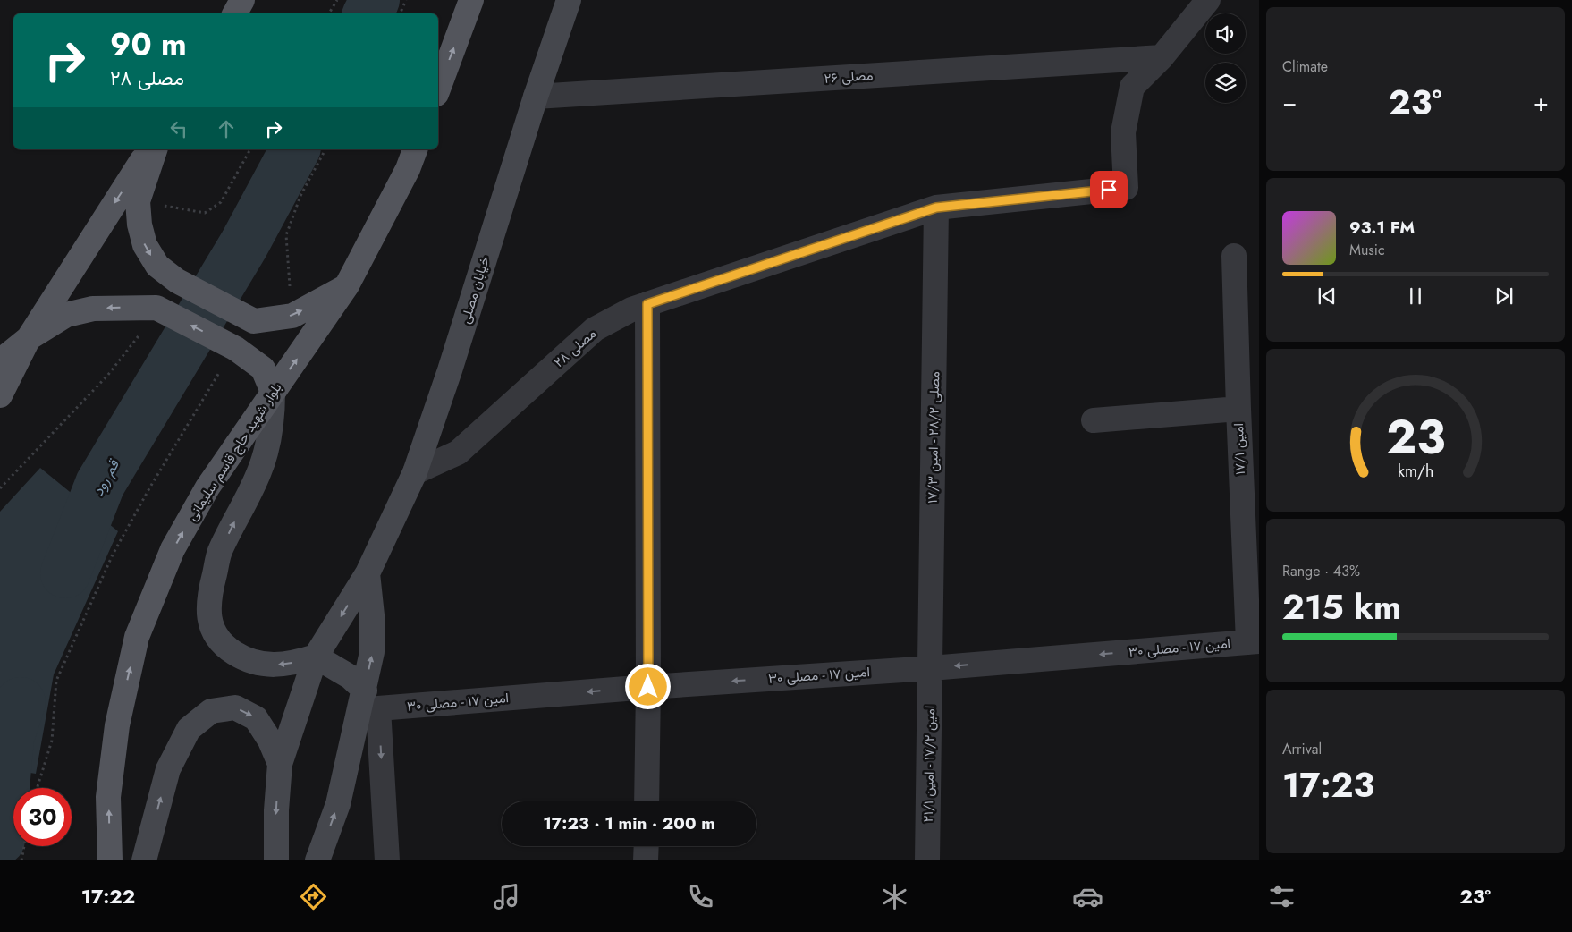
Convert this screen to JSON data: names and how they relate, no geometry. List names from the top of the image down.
{
  "streets": {
    "main road": ["خیابان مصلی", "بلوار شهید حاج قاسم سلیمانی"],
    "street": [
      "مصلی ۲۶",
      "مصلی ۲۸",
      "مصلی ۲۸/۲ - امین ۱۷/۳",
      "امین ۱۷/۱",
      "امین ۱۷ - مصلی ۳۰",
      "امین ۱۷/۲ - امین ۲۱/۱"
    ]
  },
  "crossings": [
    ["مصلی ۲۶", "خیابان مصلی"],
    ["مصلی ۲۶", "مصلی ۲۸"],
    ["خیابان مصلی", "مصلی ۲۸"],
    ["مصلی ۲۸", "مصلی ۲۸/۲ - امین ۱۷/۳"],
    ["مصلی ۲۸/۲ - امین ۱۷/۳", "امین ۱۷ - مصلی ۳۰"],
    ["مصلی ۲۸/۲ - امین ۱۷/۳", "امین ۱۷/۲ - امین ۲۱/۱"],
    ["امین ۱۷/۱", "امین ۱۷ - مصلی ۳۰"],
    ["امین ۱۷ - مصلی ۳۰", "امین ۱۷/۲ - امین ۲۱/۱"]
  ],
  "one_way": ["امین ۱۷ - مصلی ۳۰"],
  "water": ["قم رود"],
  "page": {
    "tile": [
      "Climate",
      ["Range · 43%", "215 km"],
      ["Arrival", "17:23"]
    ],
    "turn": ["90 m", "مصلی ۲۸"],
    "heat": ["−", "23°", "+"],
    "song": ["93.1 FM", "Music"],
    "limit": "30",
    "trip": "17:23 · 1 min · 200 m",
    "tabs": ["17:22", "23°"],
    "gauge": ["23", "km/h"]
  }
}
